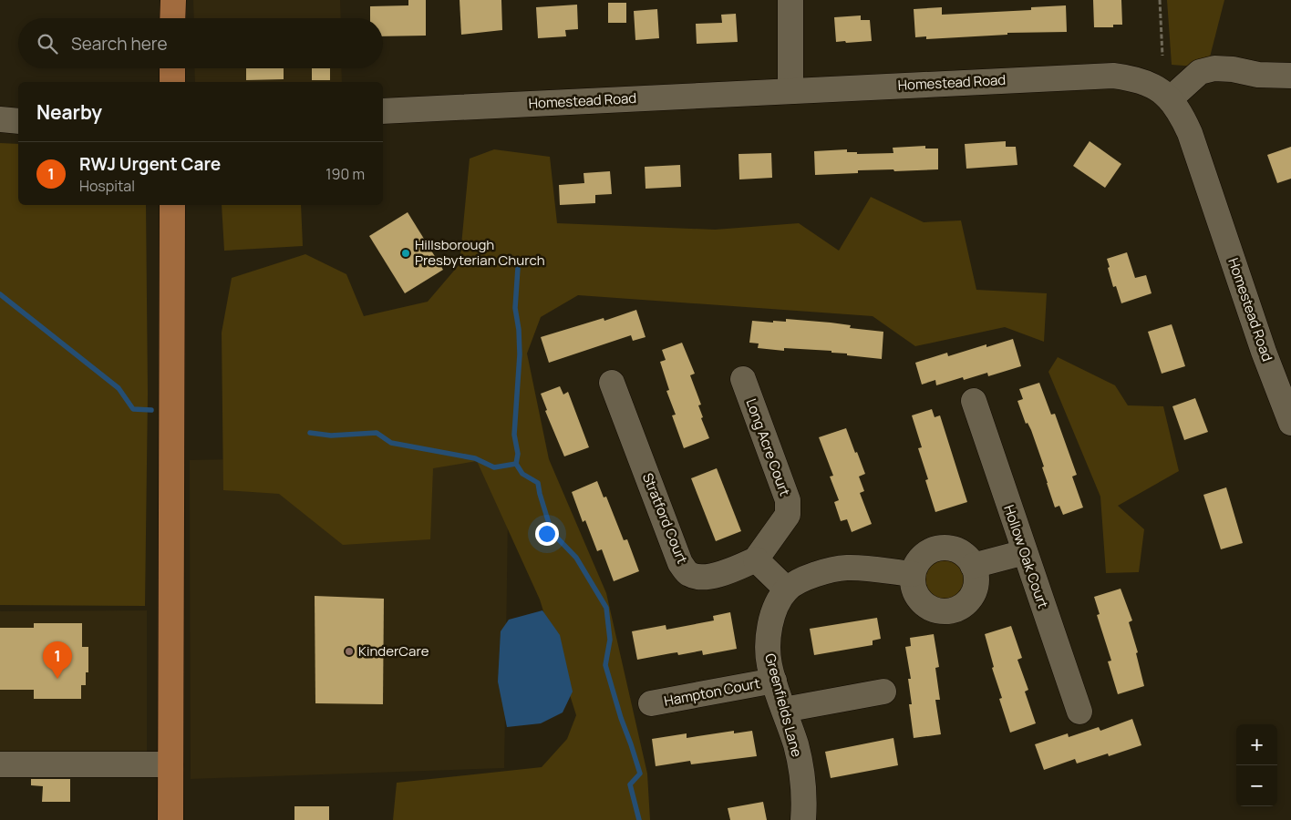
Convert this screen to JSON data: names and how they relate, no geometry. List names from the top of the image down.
{
  "streets": {
    "street": [
      "Homestead Road",
      "Long Acre Court",
      "Stratford Court",
      "Hollow Oak Court",
      "Hampton Court",
      "Greenfields Lane"
    ]
  },
  "crossings": [
    ["Long Acre Court", "Stratford Court"],
    ["Hampton Court", "Greenfields Lane"]
  ],
  "places": ["Hillsborough Presbyterian Church", "KinderCare"],
  "page": {
    "search": "Search here",
    "heading": "Nearby",
    "list": [
      {
        "mark": "1",
        "name": "RWJ Urgent Care",
        "note": "Hospital",
        "value": "190 m"
      }
    ],
    "pins": "1",
    "map_buttons": ["+", "−"]
  }
}
